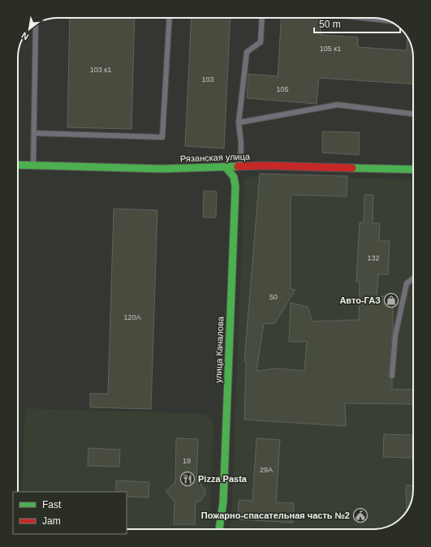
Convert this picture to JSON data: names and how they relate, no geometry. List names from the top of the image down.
{
  "streets": {
    "main road": ["Рязанская улица", "улица Качалова"]
  },
  "crossings": [
    ["Рязанская улица", "улица Качалова"]
  ],
  "places": {
    "shop": ["Авто-ГАЗ"],
    "restaurant": ["Pizza Pasta"],
    "public building": ["Пожарно-спасательная часть №2"]
  },
  "house_numbers": [
    "105 к1",
    "103 к1",
    "103",
    "105",
    "132",
    "50",
    "120А",
    "19",
    "29А"
  ],
  "legend": ["Fast", "Jam"],
  "scale_bar": "50 m",
  "north": "bottom left"
}
